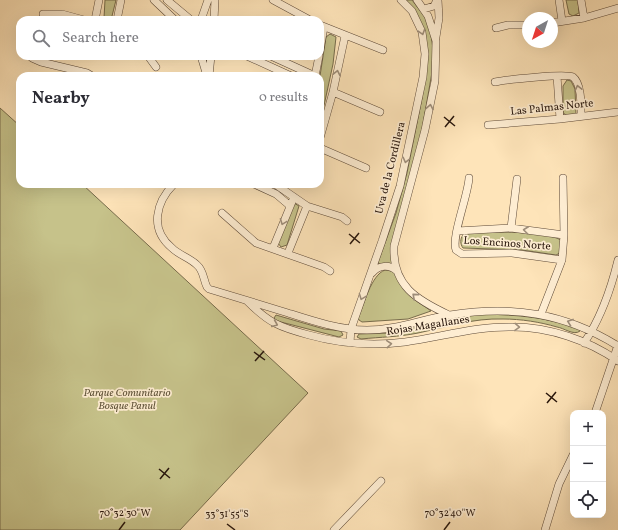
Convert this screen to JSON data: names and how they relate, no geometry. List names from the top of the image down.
{
  "streets": {
    "street": [
      "Las Palmas Norte",
      "Uva de la Cordillera",
      "Los Encinos Norte",
      "Rojas Magallanes"
    ]
  },
  "crossings": [
    ["Uva de la Cordillera", "Rojas Magallanes"]
  ],
  "parks": ["Parque Comunitario Bosque Panul"],
  "north": "bottom left",
  "page": {
    "search": "Search here",
    "heading": ["Nearby", "0 results"],
    "map_buttons": ["+", "−"]
  },
  "coordinates": ["70°32'30\"W", "70°32'40\"W", "33°31'55\"S"]
}
